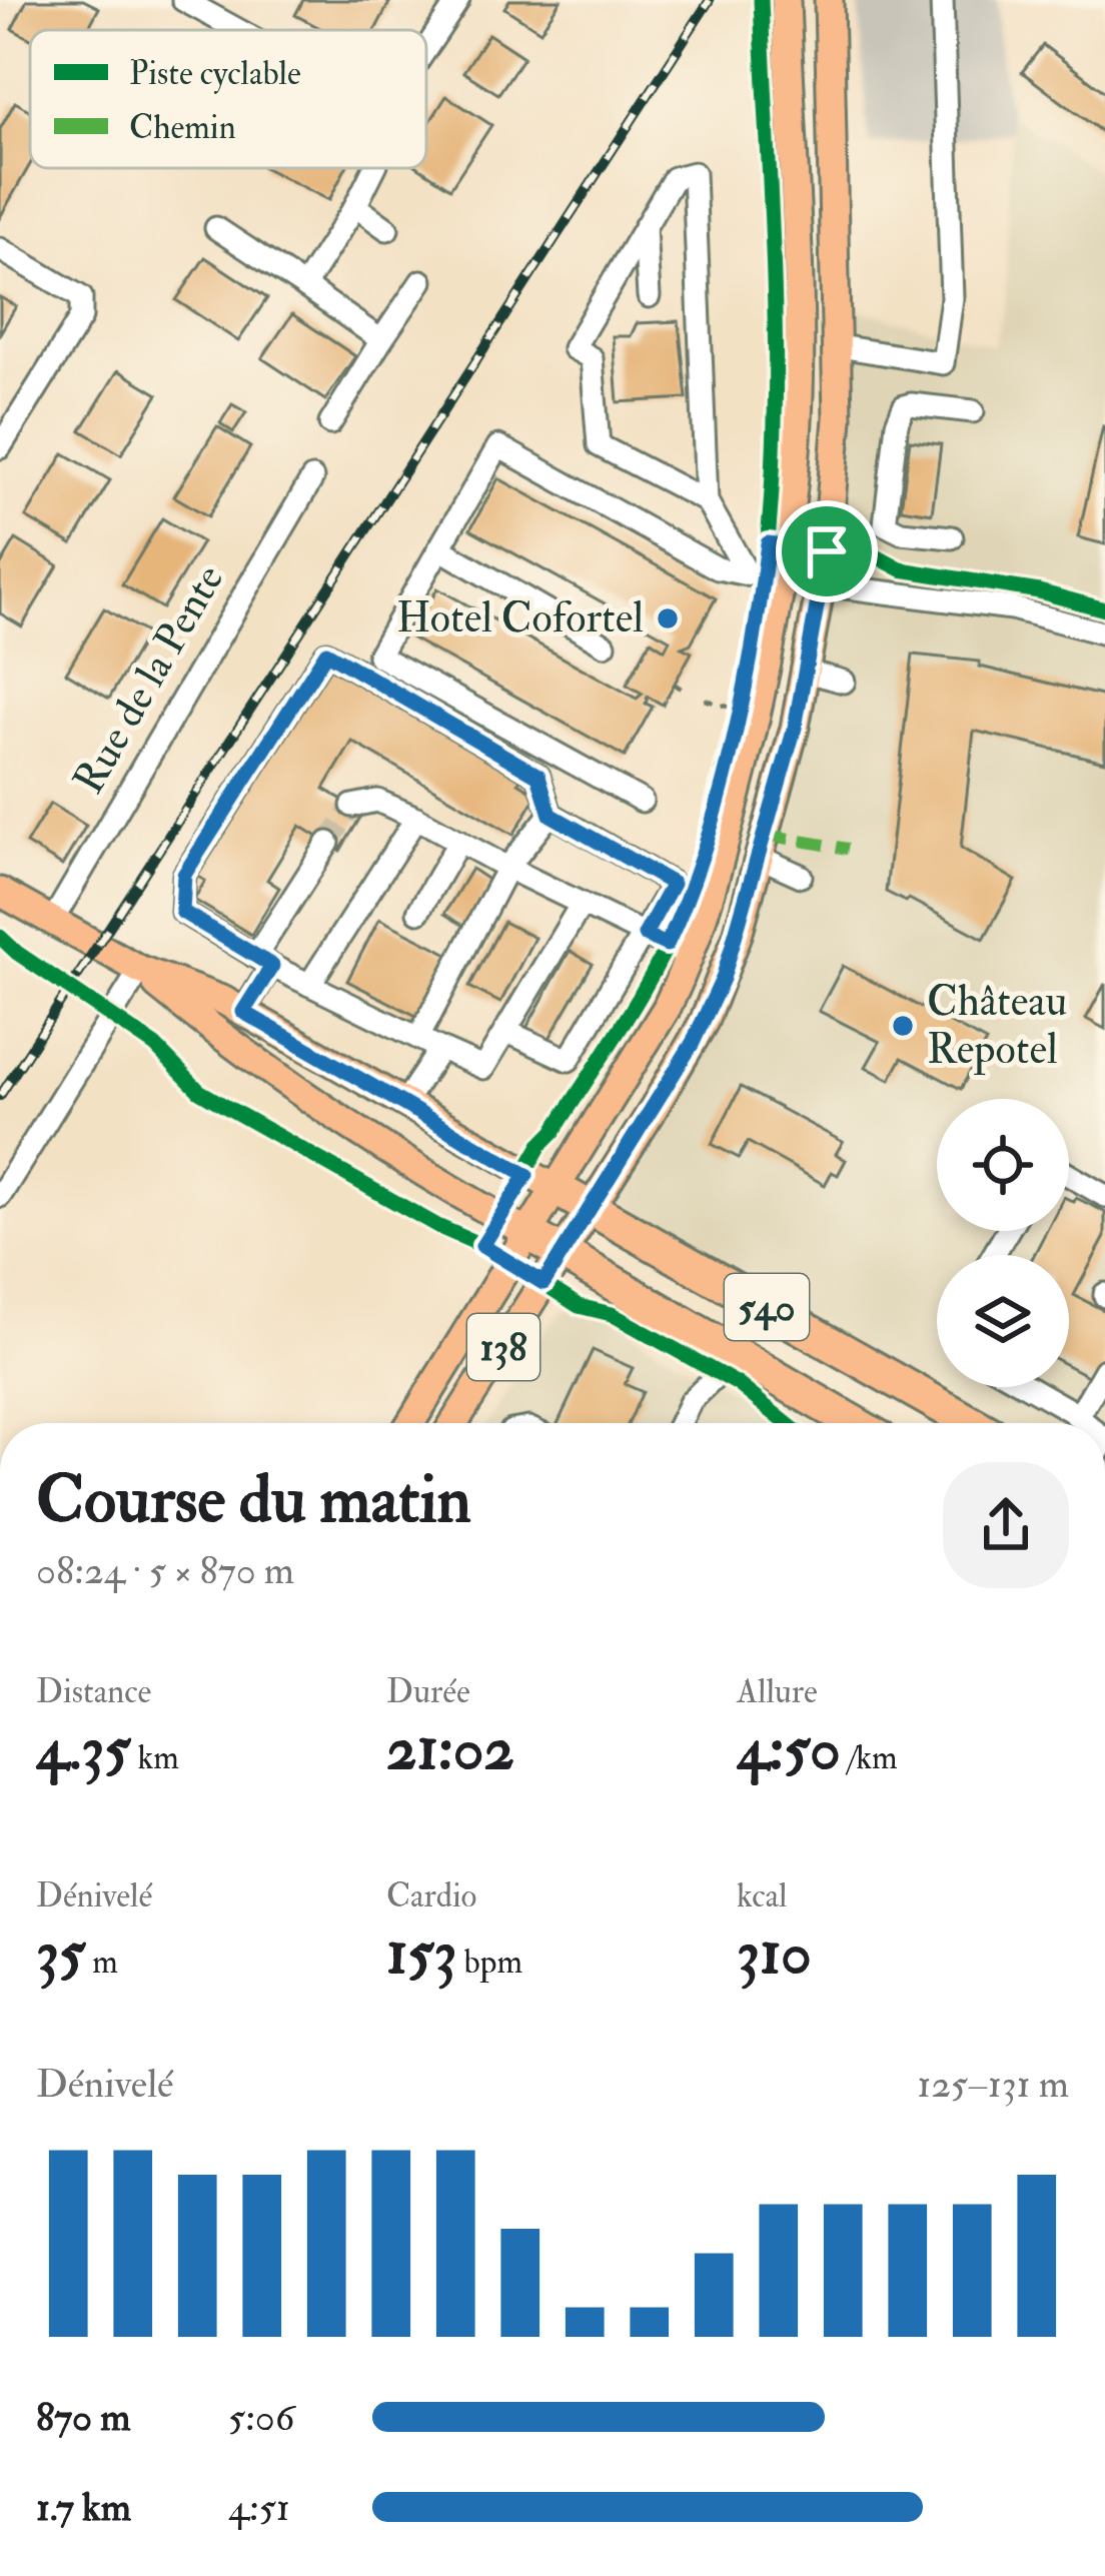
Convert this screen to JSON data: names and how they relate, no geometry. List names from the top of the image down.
{
  "streets": {
    "highway": ["540"],
    "main road": ["138"],
    "street": ["Rue de la Pente"]
  },
  "crossings": [
    ["540", "138"]
  ],
  "places": ["Hotel Cofortel", "Château Repotel"],
  "legend": ["Piste cyclable", "Chemin"],
  "page": {
    "heading": ["Course du matin", "08:24 · 5 × 870 m"],
    "stats": [
      ["Distance", "4.35 km"],
      ["Durée", "21:02"],
      ["Allure", "4:50 /km"],
      ["Dénivelé", "35 m"],
      ["Cardio", "153 bpm"],
      ["kcal", "310"]
    ],
    "chart": ["Dénivelé", "125–131 m"],
    "list": [
      {
        "name": "870 m",
        "note": "5:06"
      },
      {
        "name": "1.7 km",
        "note": "4:51"
      }
    ]
  }
}
